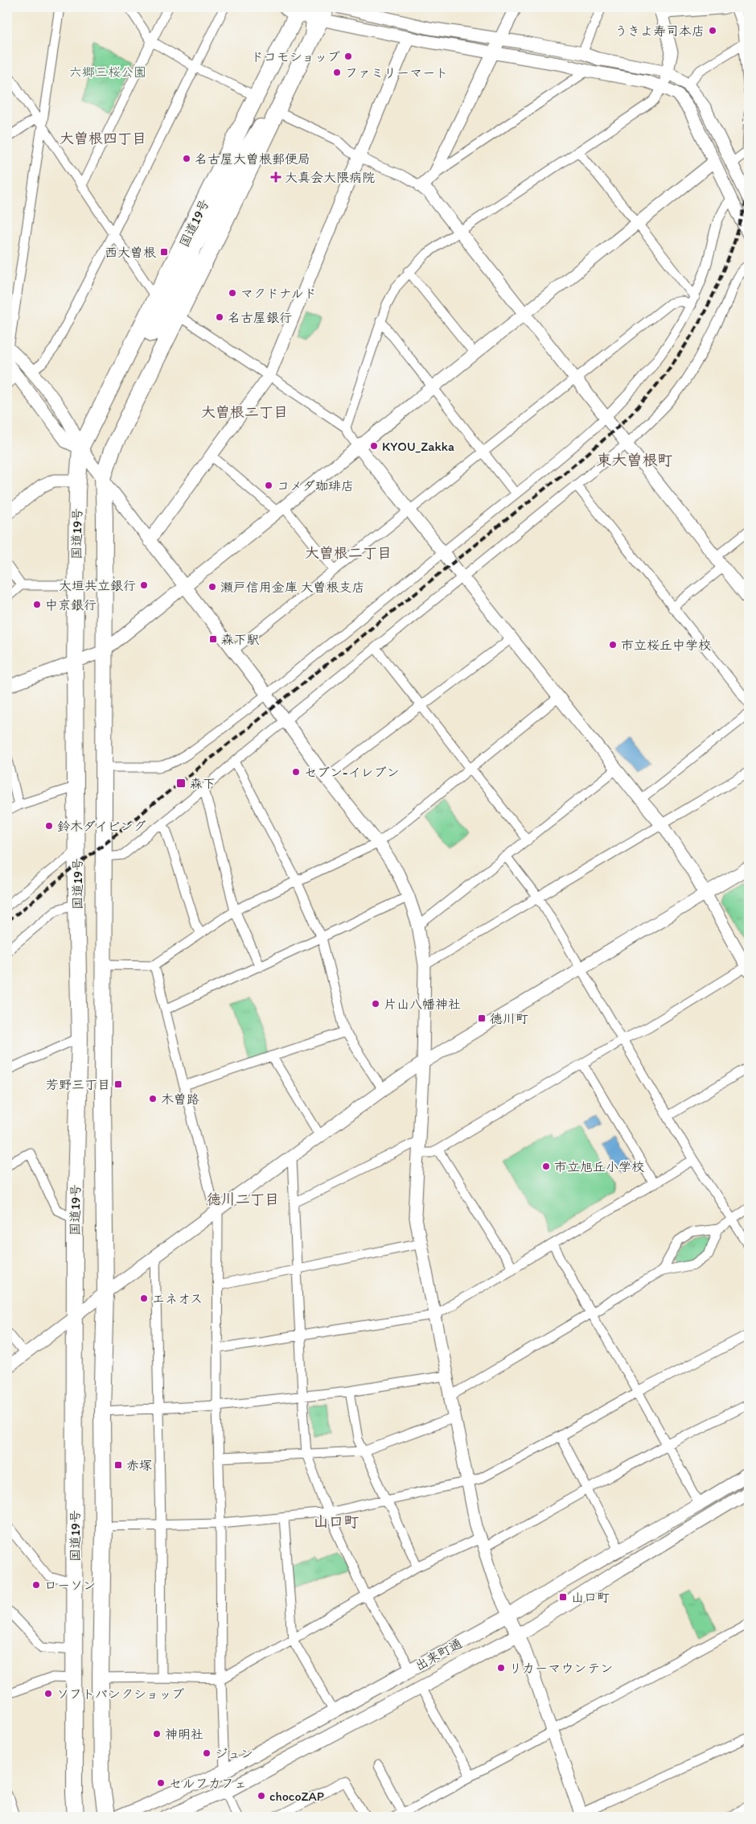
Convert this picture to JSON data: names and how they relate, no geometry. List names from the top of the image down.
{
  "streets": {
    "highway": ["国道19号"],
    "main road": ["出来町通"]
  },
  "districts": [
    "大曽根四丁目",
    "大曽根二丁目",
    "東大曽根町",
    "大曽根二丁目",
    "徳川二丁目",
    "山口町"
  ],
  "parks": ["六郷三桜公園"],
  "places": {
    "other": [
      "うきよ寿司本店",
      "ドコモショップ",
      "ファミリーマート",
      "名古屋大曽根郵便局",
      "マクドナルド",
      "名古屋銀行",
      "KYOU_Zakka",
      "コメダ珈琲店",
      "大垣共立銀行",
      "瀬戸信用金庫 大曽根支店",
      "中京銀行",
      "市立桜丘中学校",
      "セブン-イレブン",
      "鈴木ダイビング",
      "片山八幡神社",
      "木曽路",
      "市立旭丘小学校",
      "エネオス",
      "ローソン",
      "リカーマウンテン",
      "ソフトバンクショップ",
      "神明社",
      "ジュン",
      "セルフカフェ",
      "chocoZAP"
    ],
    "health": ["大真会大隈病院"],
    "transit": [
      "西大曽根",
      "森下駅",
      "森下",
      "徳川町",
      "芳野三丁目",
      "赤塚",
      "山口町"
    ]
  }
}
